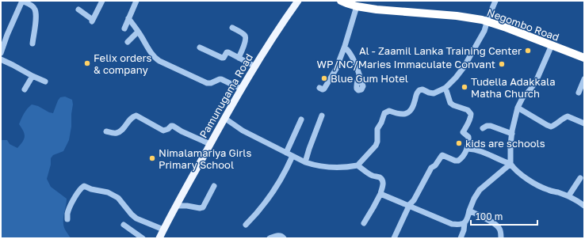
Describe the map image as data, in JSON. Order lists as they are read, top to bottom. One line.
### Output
{"streets":{"highway":["Negombo Road"],"main road":["Pamunugama Road"]},"places":["Al - Zaamil Lanka Training Center","Felix orders & company","WP/NC/Maries Immaculate Convant","Blue Gum Hotel","Tudella Adakkala Matha Church","kids are schools","Nimalamariya Girls Primary School"],"scale_bar":"100 m"}
